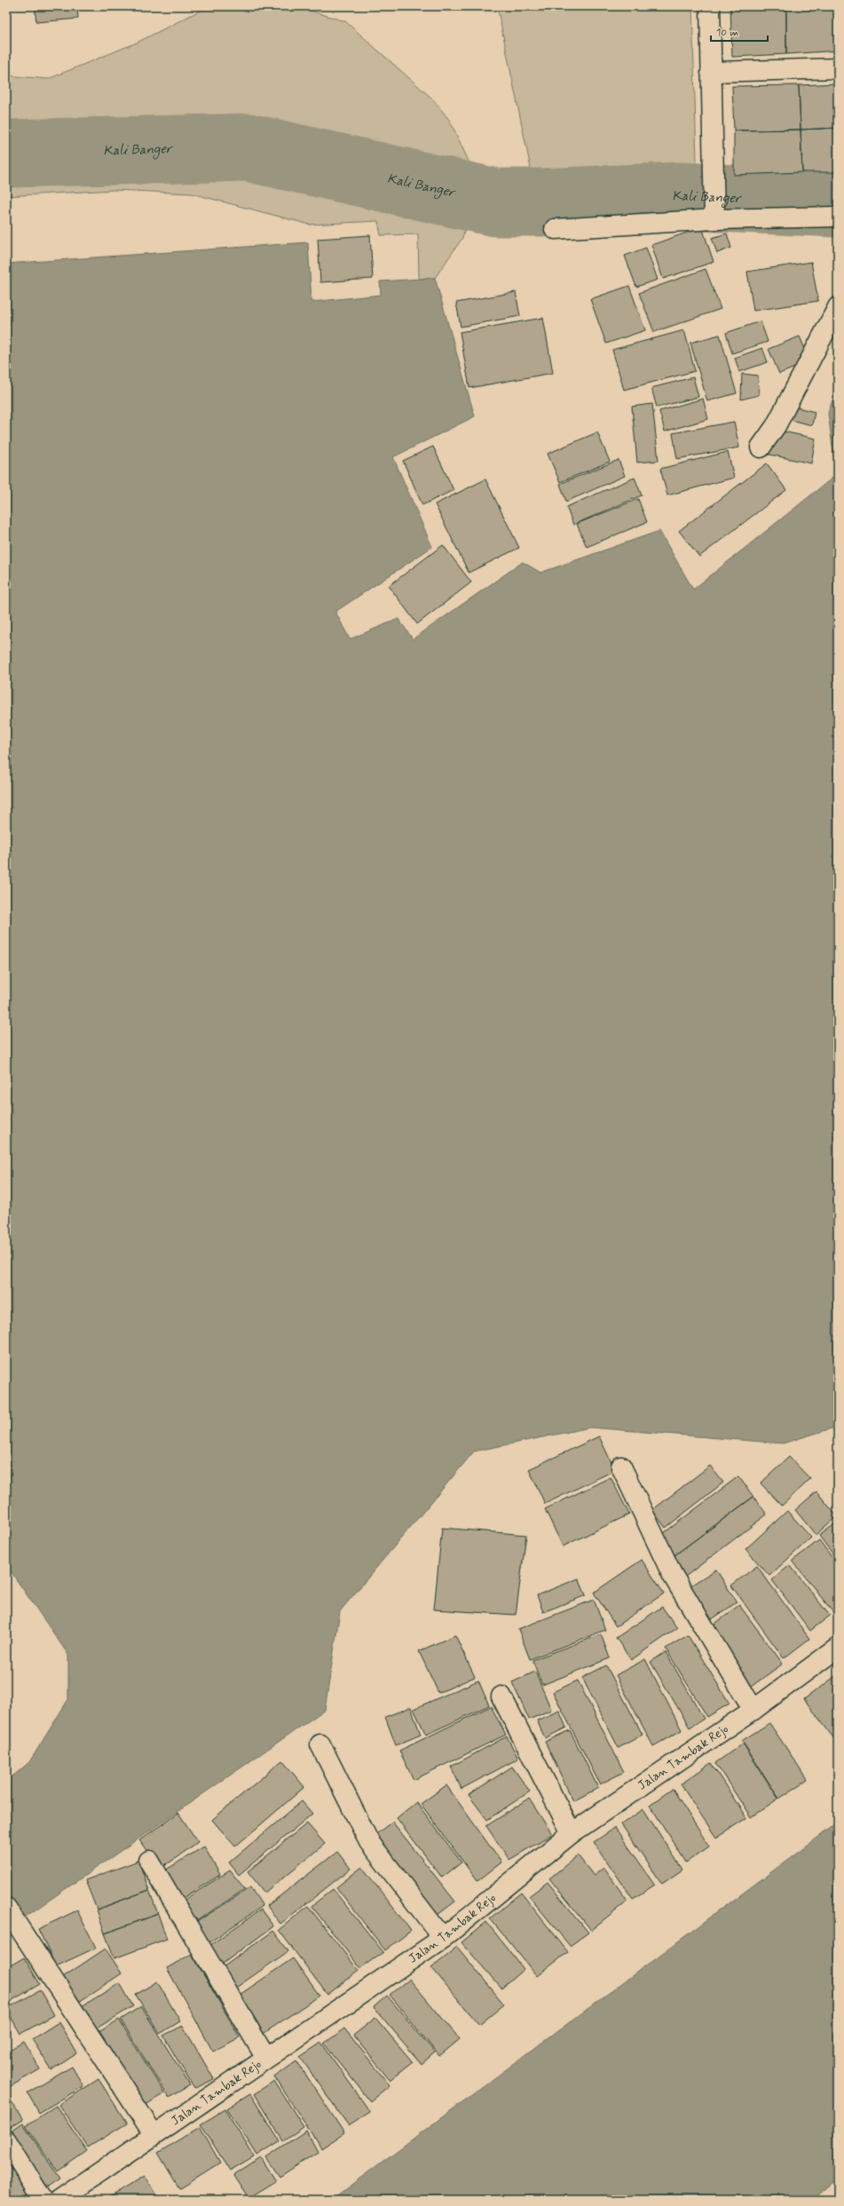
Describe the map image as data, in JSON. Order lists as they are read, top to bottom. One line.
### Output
{"streets":{"street":["Jalan Tambak Rejo"]},"water":["Kali Banger"],"scale_bar":"10 m"}
